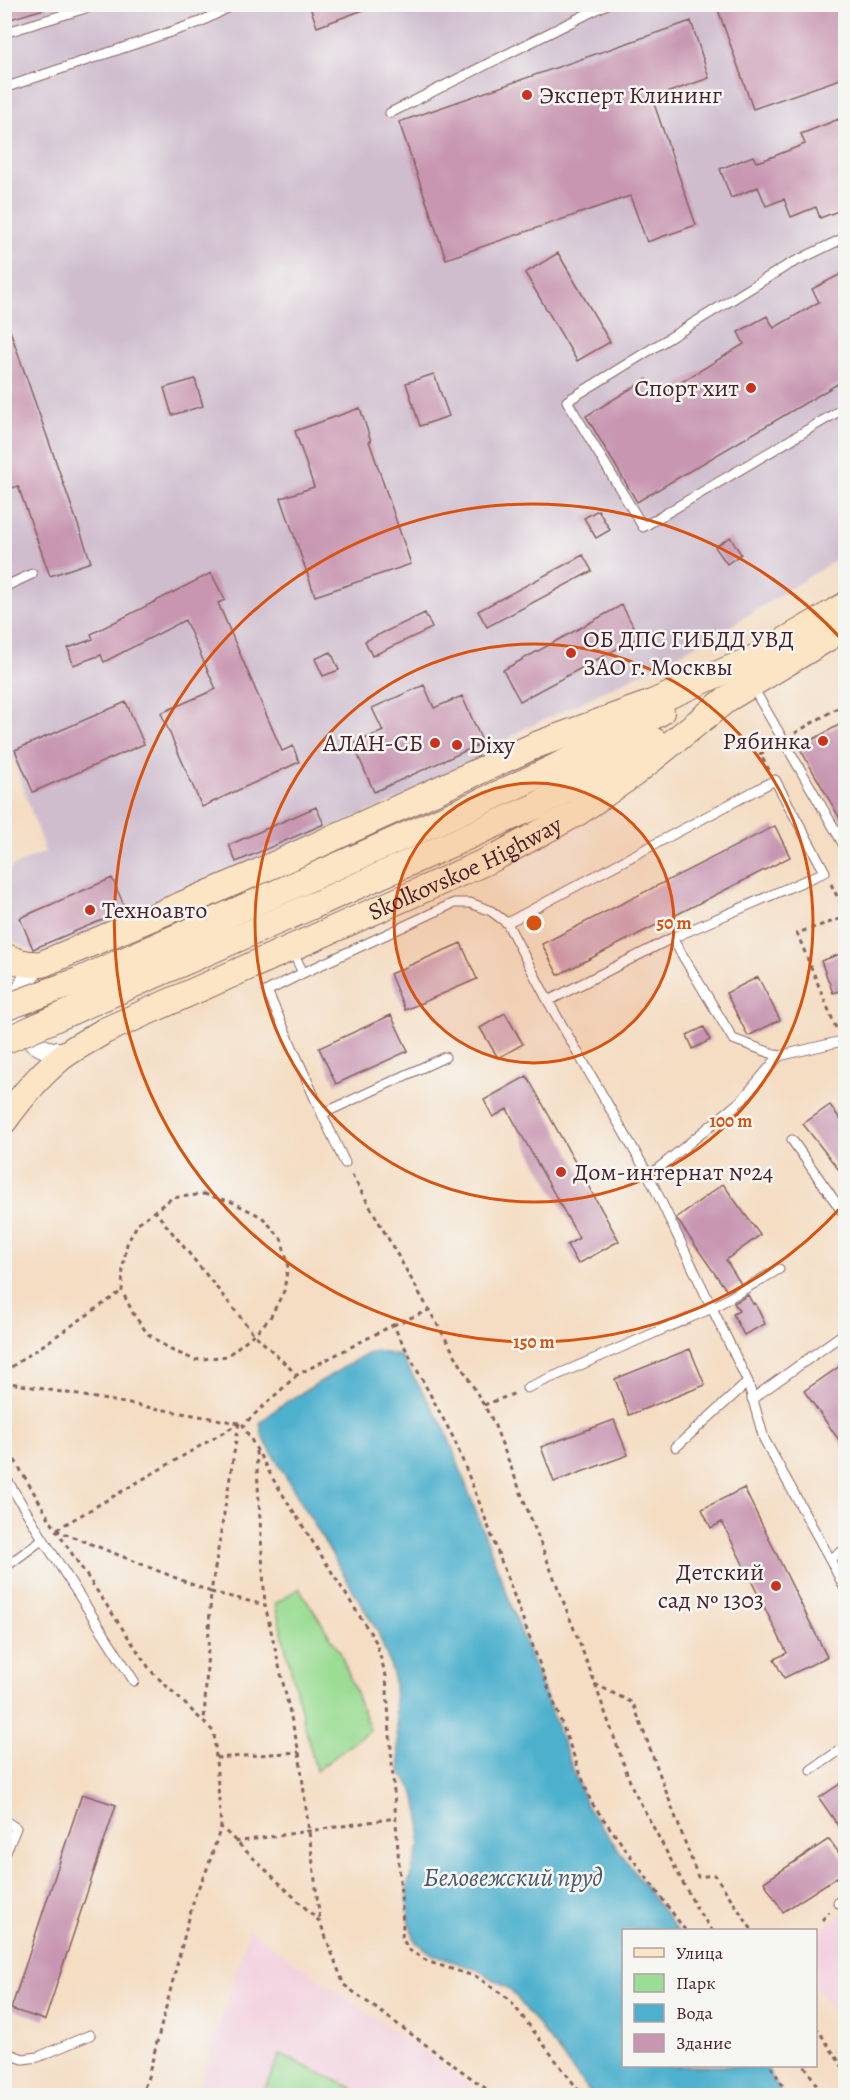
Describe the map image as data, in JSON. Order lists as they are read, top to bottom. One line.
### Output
{"streets":{"main road":["Skolkovskoe Highway"]},"water":["Беловежский пруд"],"places":["Эксперт Клининг","Спорт хит","ОБ ДПС ГИБДД УВД ЗАО г. Москвы","Рябинка","АЛАН-СБ","Dixy","Техноавто","Дом-интернат №24","Детский сад № 1303"],"legend":["Улица","Парк","Вода","Здание"],"rings":["50 m","100 m","150 m"]}
